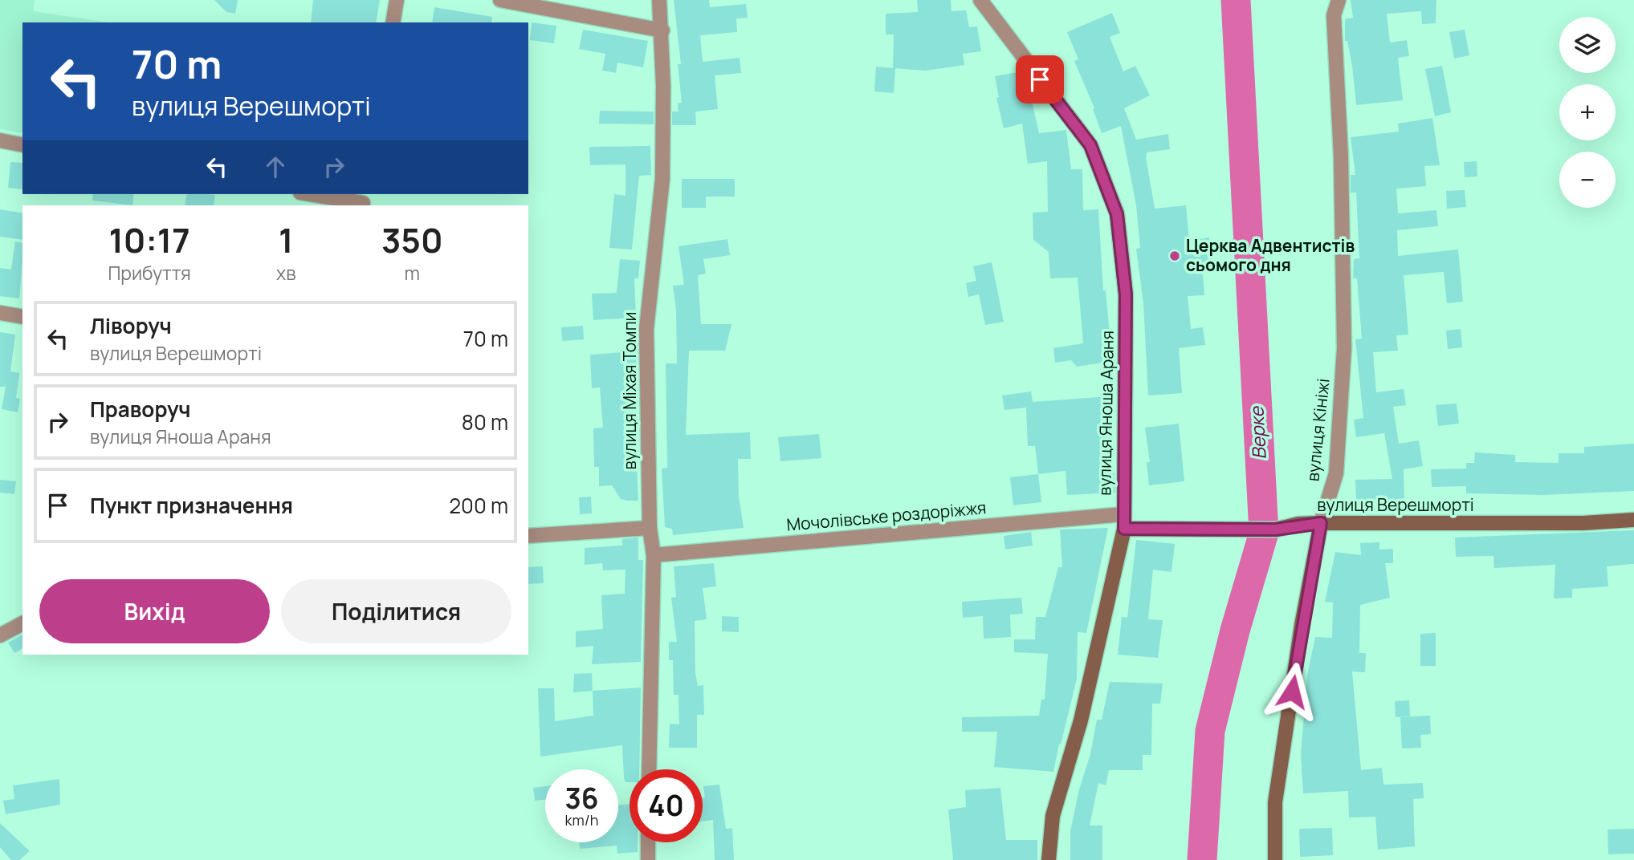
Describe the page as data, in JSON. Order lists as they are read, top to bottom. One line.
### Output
{"streets":{"street":["вулиця Міхая Томпи","вулиця Яноша Араня","вулиця Кініжі","вулиця Верешморті","Мочолівське роздоріжжя"]},"crossings":[["вулиця Міхая Томпи","Мочолівське роздоріжжя"],["вулиця Яноша Араня","вулиця Верешморті"],["вулиця Яноша Араня","Мочолівське роздоріжжя"],["вулиця Кініжі","вулиця Верешморті"]],"water":["Верке"],"places":["Церква Адвентистів сьомого дня"],"page":{"map_buttons":["+","−"],"turn":["70 m","вулиця Верешморті"],"eta":["10:17","Прибуття","1","хв","350","m"],"list":[{"name":"Ліворуч","note":"вулиця Верешморті","value":"70 m"},{"name":"Праворуч","note":"вулиця Яноша Араня","value":"80 m"},{"name":"Пункт призначення","value":"200 m"}],"buttons":["Вихід","Поділитися"],"speed":"36 km/h","limit":"40"}}
